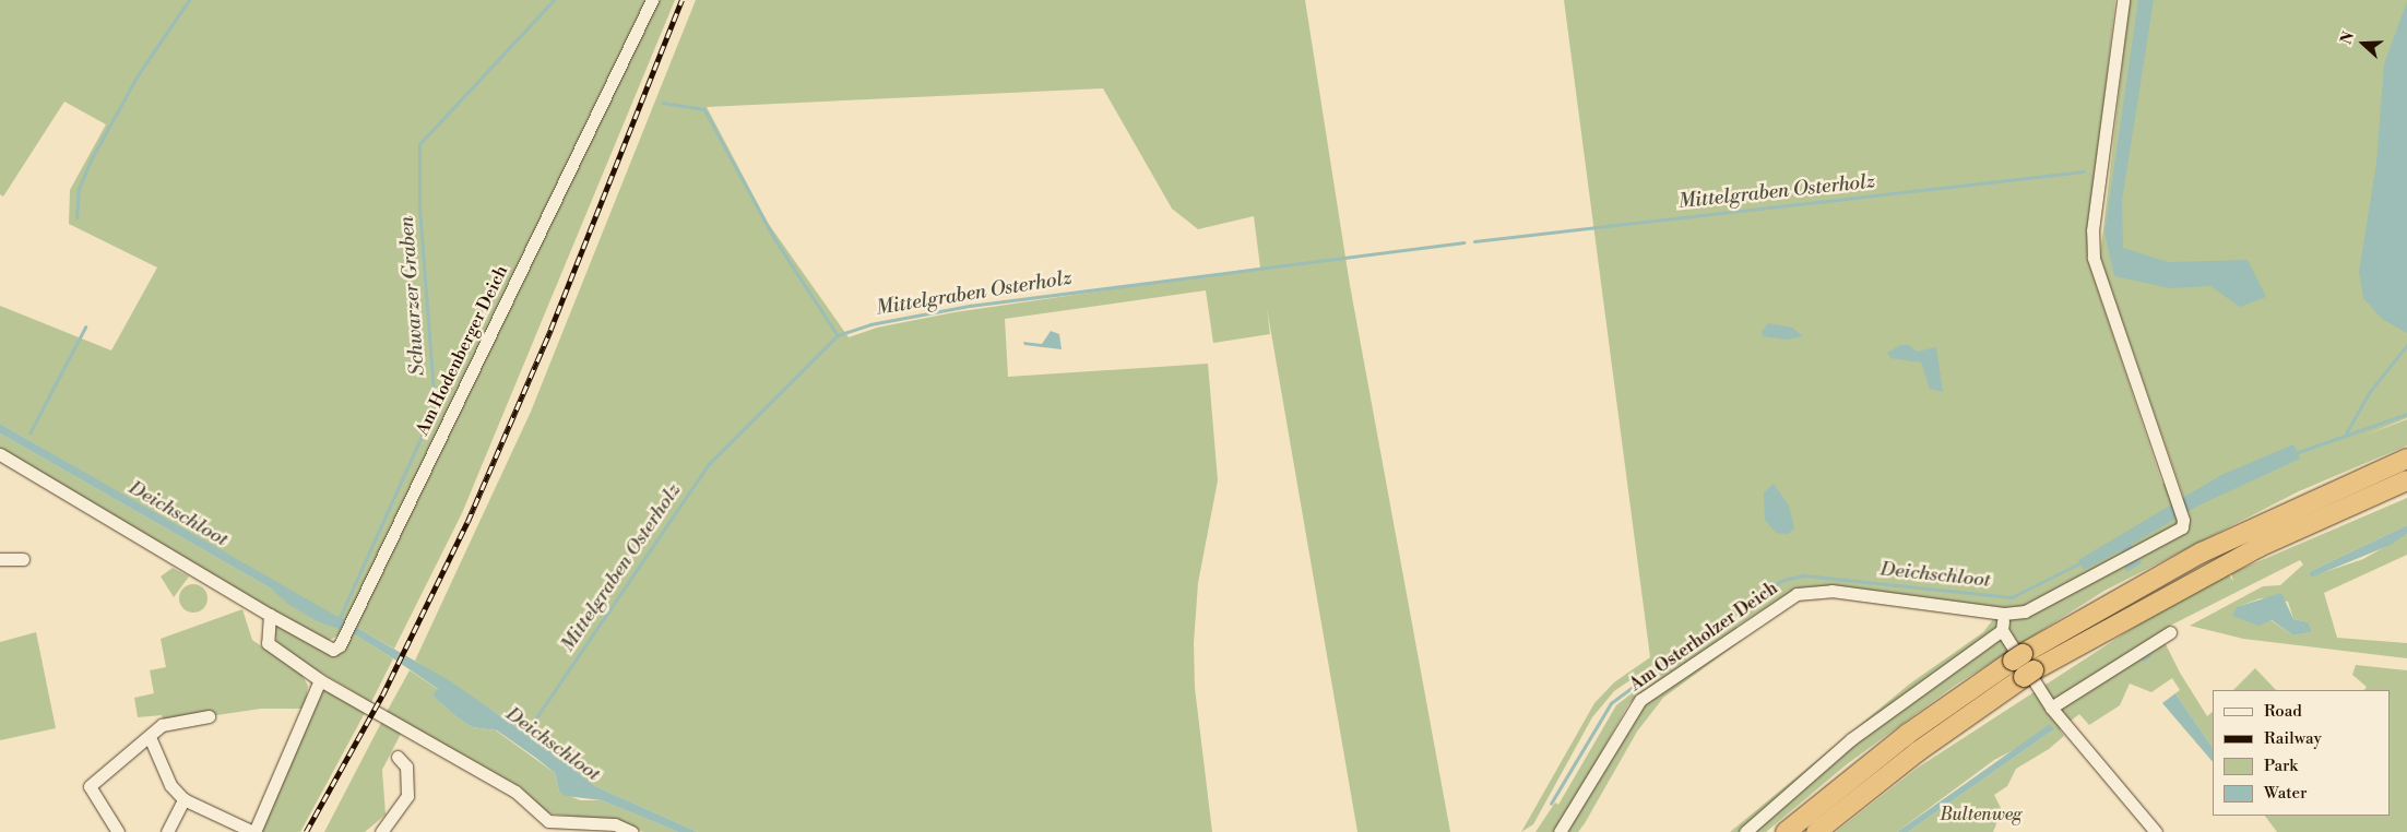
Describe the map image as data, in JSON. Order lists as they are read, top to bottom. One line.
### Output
{"streets":{"street":["Am Hodenberger Deich","Am Osterholzer Deich"]},"water":["Mittelgraben Osterholz","Schwarzer Graben","Deichschloot"],"parks":["Bultenweg"],"legend":["Road","Railway","Park","Water"],"north":"left"}
